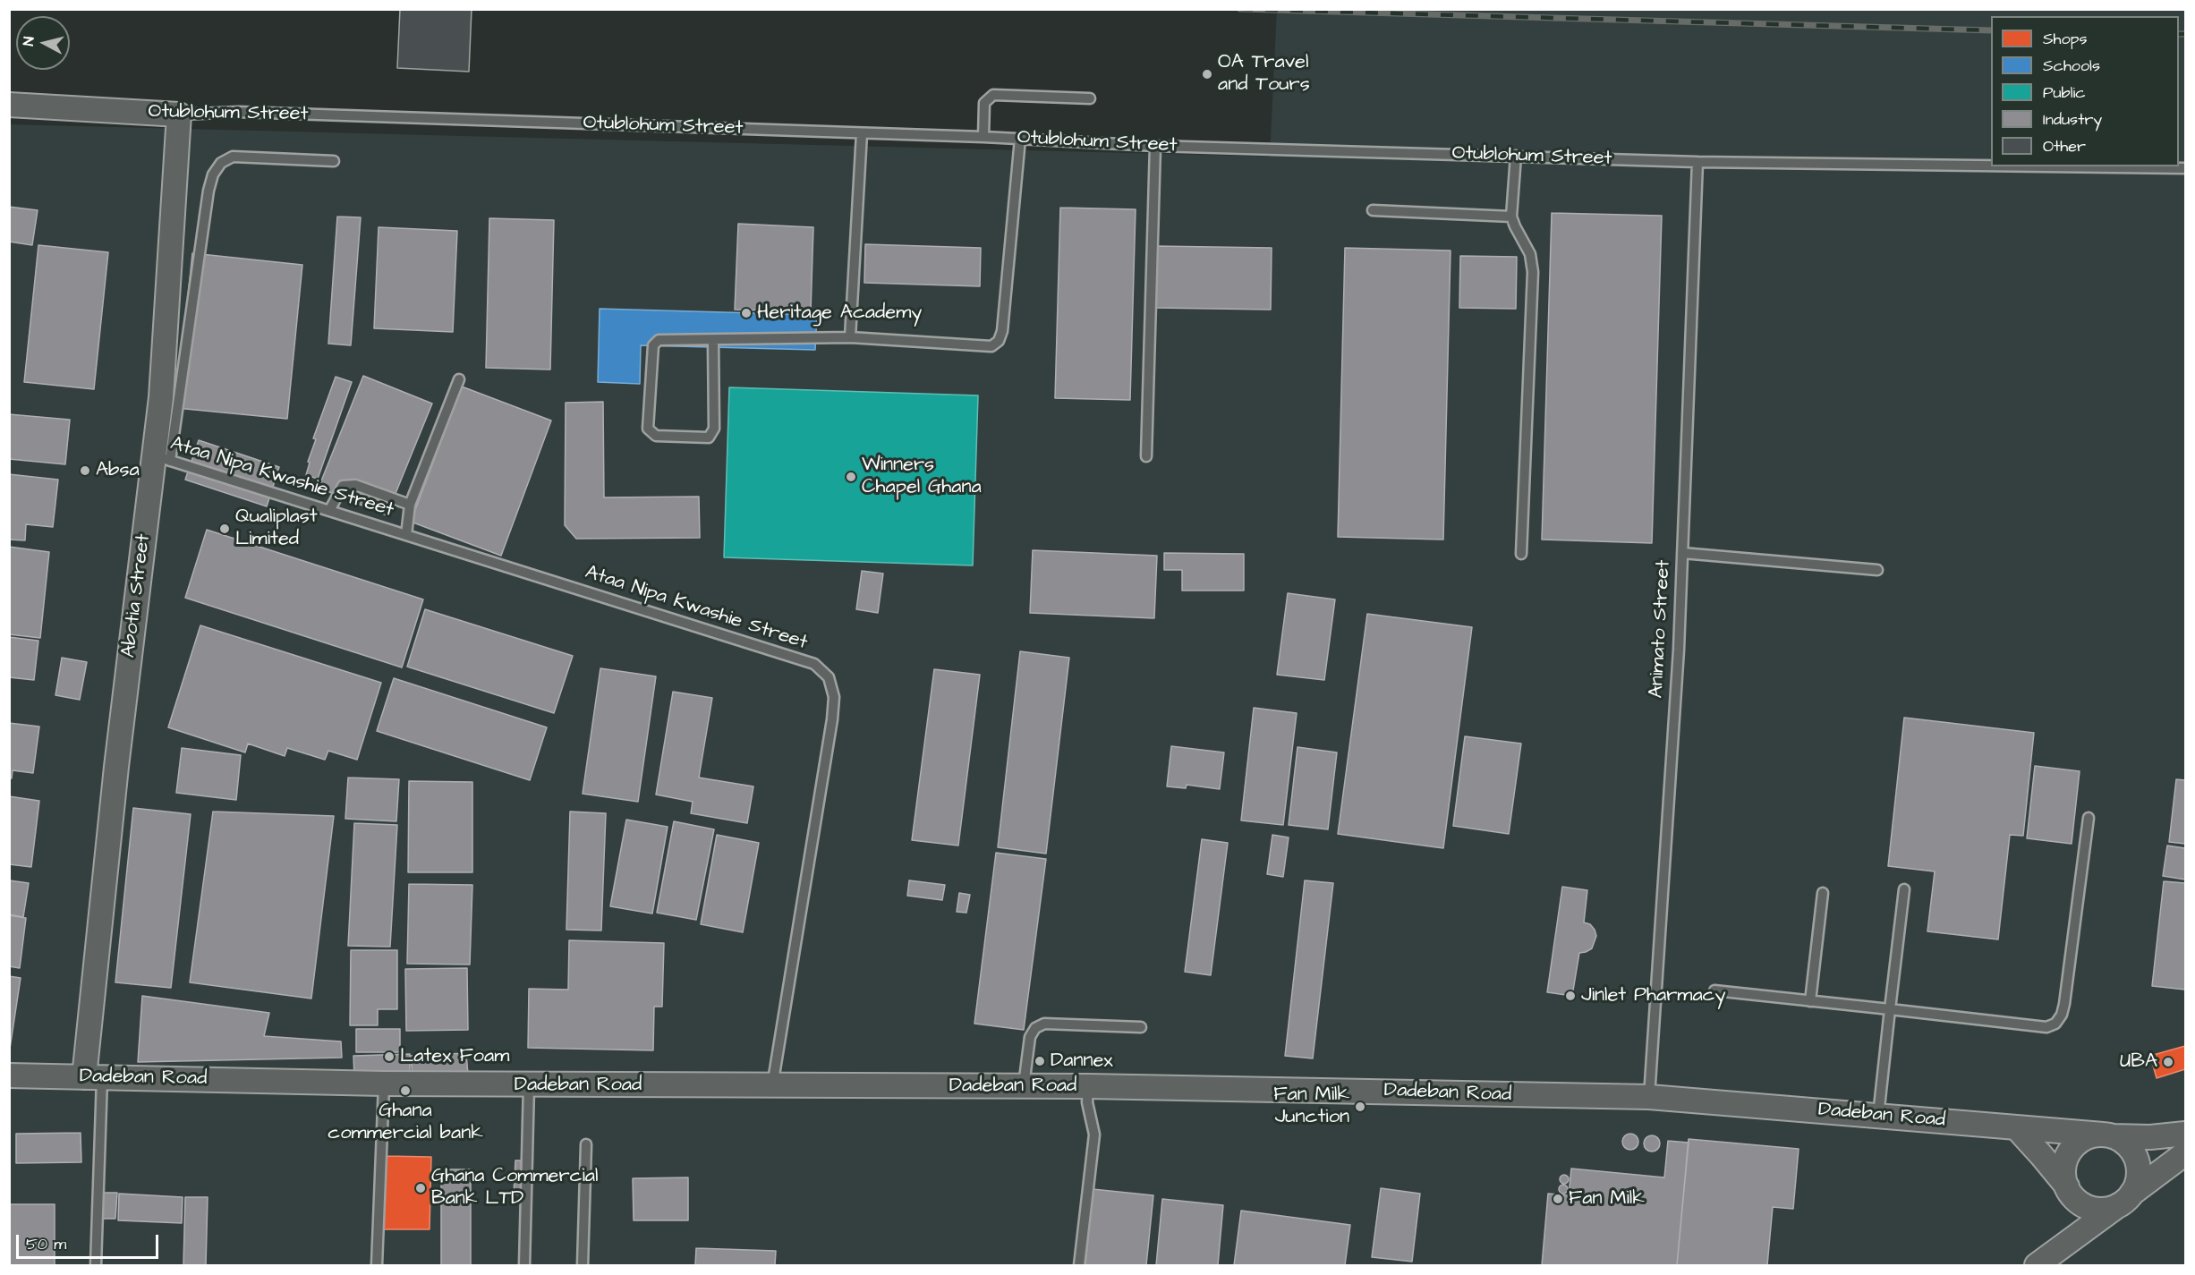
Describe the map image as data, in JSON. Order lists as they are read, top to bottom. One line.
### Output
{"streets":{"street":["Otublohum Street","Abotia Street","Dadeban Road"],"lane":["Ataa Nipa Kwashie Street","Animato Street"]},"crossings":[["Otublohum Street","Abotia Street"],["Otublohum Street","Animato Street"],["Ataa Nipa Kwashie Street","Abotia Street"],["Ataa Nipa Kwashie Street","Dadeban Road"],["Abotia Street","Dadeban Road"],["Animato Street","Dadeban Road"]],"places":["OA Travel and Tours","Heritage Academy","Absa","Winners Chapel Ghana","Qualiplast Limited","Jinlet Pharmacy","Latex Foam","Dannex","UBA","Ghana commercial bank","Fan Milk Junction","Ghana Commercial Bank LTD","Fan Milk"],"legend":["Shops","Schools","Public","Industry","Other"],"scale_bar":"50 m","north":"left"}
